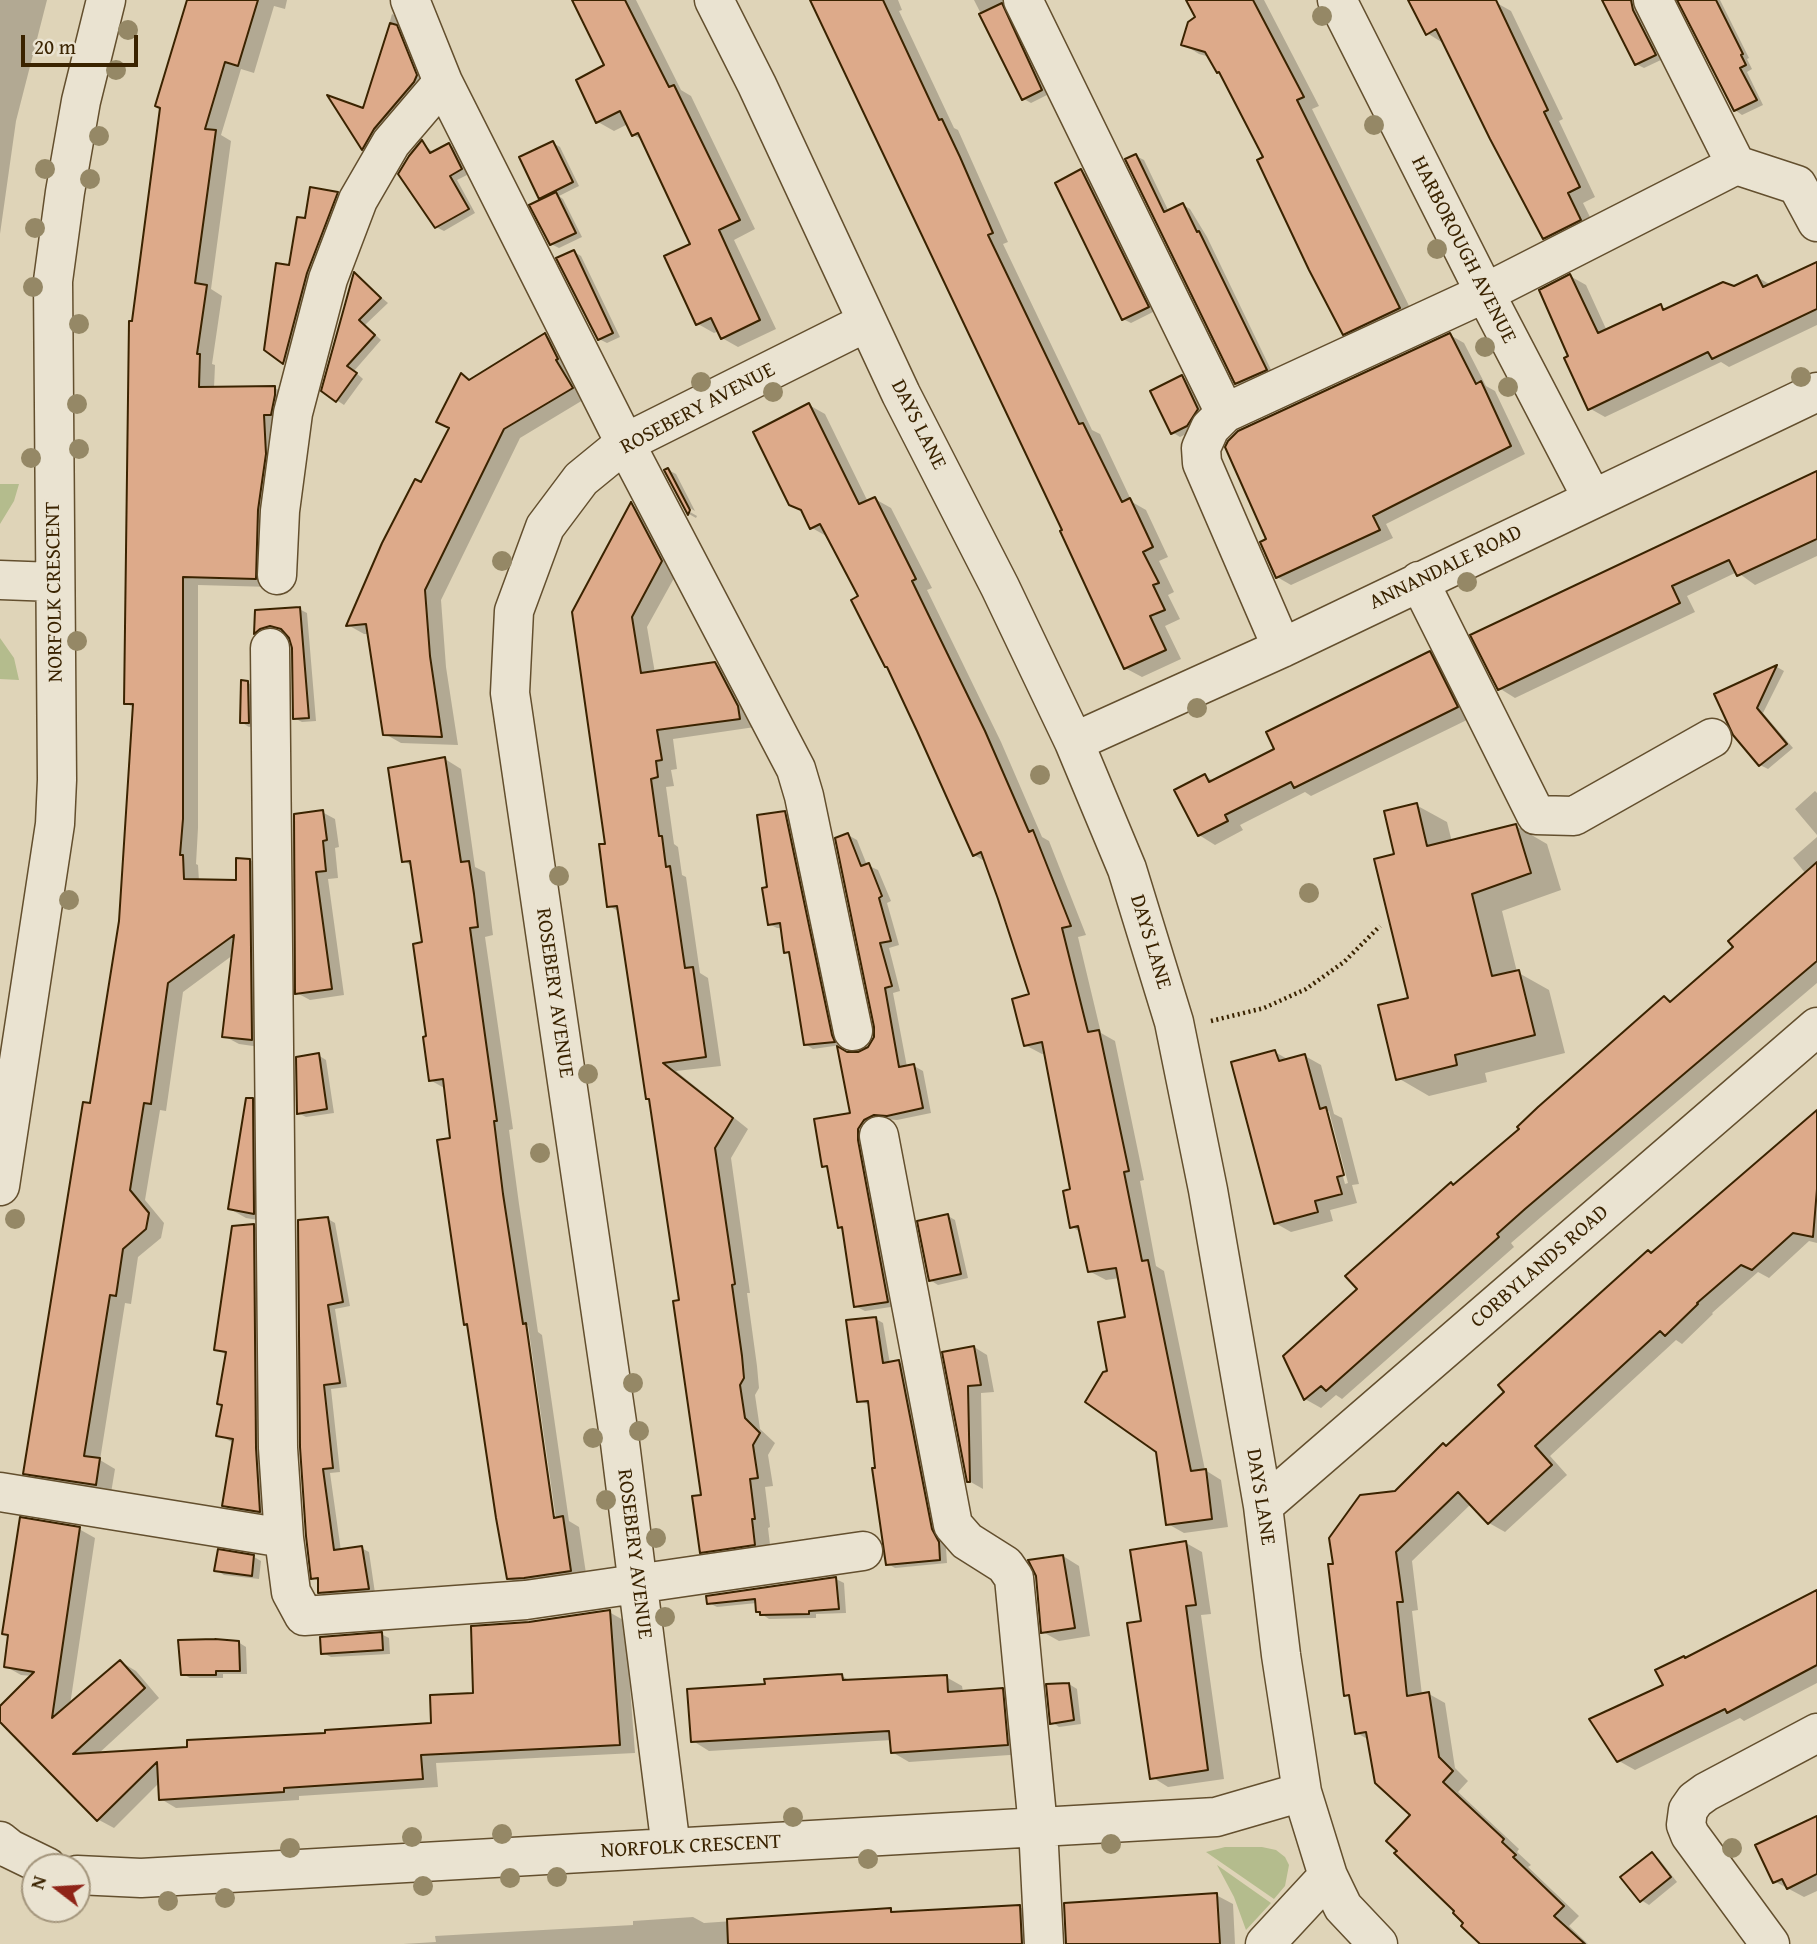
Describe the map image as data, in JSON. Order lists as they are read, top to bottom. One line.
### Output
{"streets":{"street":["HARBOROUGH AVENUE","ROSEBERY AVENUE","DAYS LANE","ANNANDALE ROAD","NORFOLK CRESCENT","CORBYLANDS ROAD"]},"crossings":[["HARBOROUGH AVENUE","ANNANDALE ROAD"],["ROSEBERY AVENUE","DAYS LANE"],["ROSEBERY AVENUE","NORFOLK CRESCENT"],["DAYS LANE","ANNANDALE ROAD"],["DAYS LANE","NORFOLK CRESCENT"],["DAYS LANE","CORBYLANDS ROAD"]],"scale_bar":"20 m","north":"left"}
